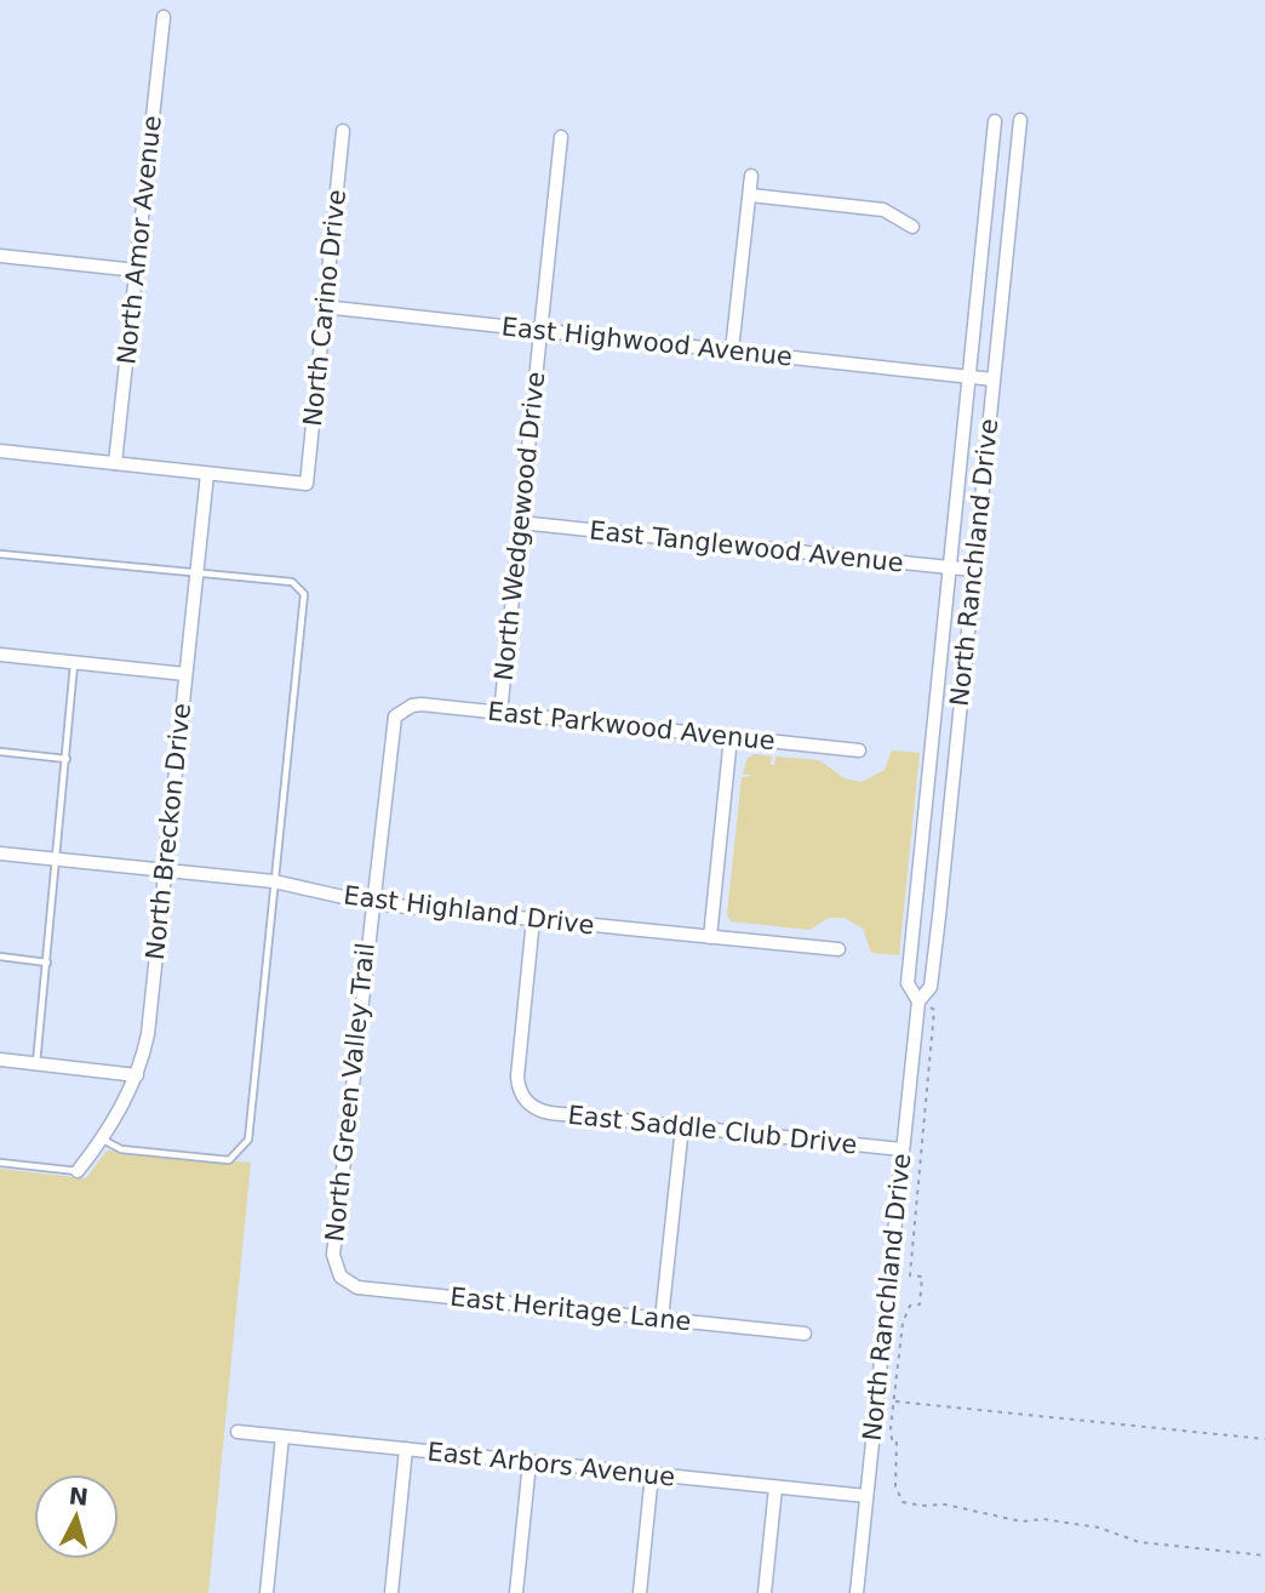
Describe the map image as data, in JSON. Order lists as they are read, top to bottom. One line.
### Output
{"streets":{"street":["North Amor Avenue","North Carino Drive","East Highwood Avenue","North Wedgewood Drive","East Tanglewood Avenue","North Ranchland Drive","East Parkwood Avenue","North Breckon Drive","East Highland Drive","North Green Valley Trail","East Saddle Club Drive","East Heritage Lane","East Arbors Avenue"]},"crossings":[["North Carino Drive","East Highwood Avenue"],["North Carino Drive","North Breckon Drive"],["East Highwood Avenue","North Wedgewood Drive"],["East Highwood Avenue","North Ranchland Drive"],["North Wedgewood Drive","East Tanglewood Avenue"],["North Wedgewood Drive","East Parkwood Avenue"],["East Tanglewood Avenue","North Ranchland Drive"],["North Ranchland Drive","East Saddle Club Drive"],["North Ranchland Drive","East Arbors Avenue"],["East Parkwood Avenue","North Green Valley Trail"],["North Breckon Drive","East Highland Drive"],["East Highland Drive","North Green Valley Trail"],["East Highland Drive","East Saddle Club Drive"],["North Green Valley Trail","East Heritage Lane"]],"north":"top"}
